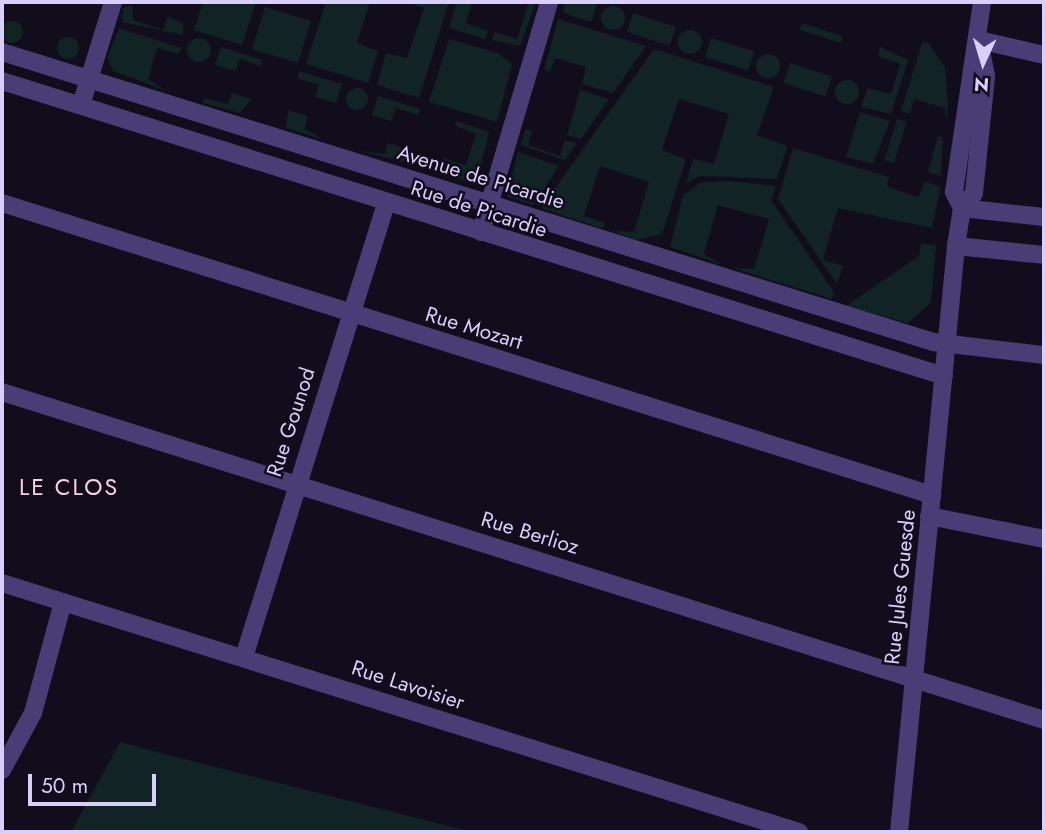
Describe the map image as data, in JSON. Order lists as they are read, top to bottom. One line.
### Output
{"streets":{"street":["Avenue de Picardie","Rue de Picardie","Rue Mozart","Rue Gounod","Rue Berlioz","Rue Jules Guesde","Rue Lavoisier"]},"crossings":[["Avenue de Picardie","Rue Jules Guesde"],["Rue de Picardie","Rue Gounod"],["Rue de Picardie","Rue Jules Guesde"],["Rue Mozart","Rue Gounod"],["Rue Mozart","Rue Jules Guesde"],["Rue Gounod","Rue Berlioz"],["Rue Gounod","Rue Lavoisier"],["Rue Berlioz","Rue Jules Guesde"]],"districts":["LE CLOS"],"scale_bar":"50 m","north":"bottom"}
